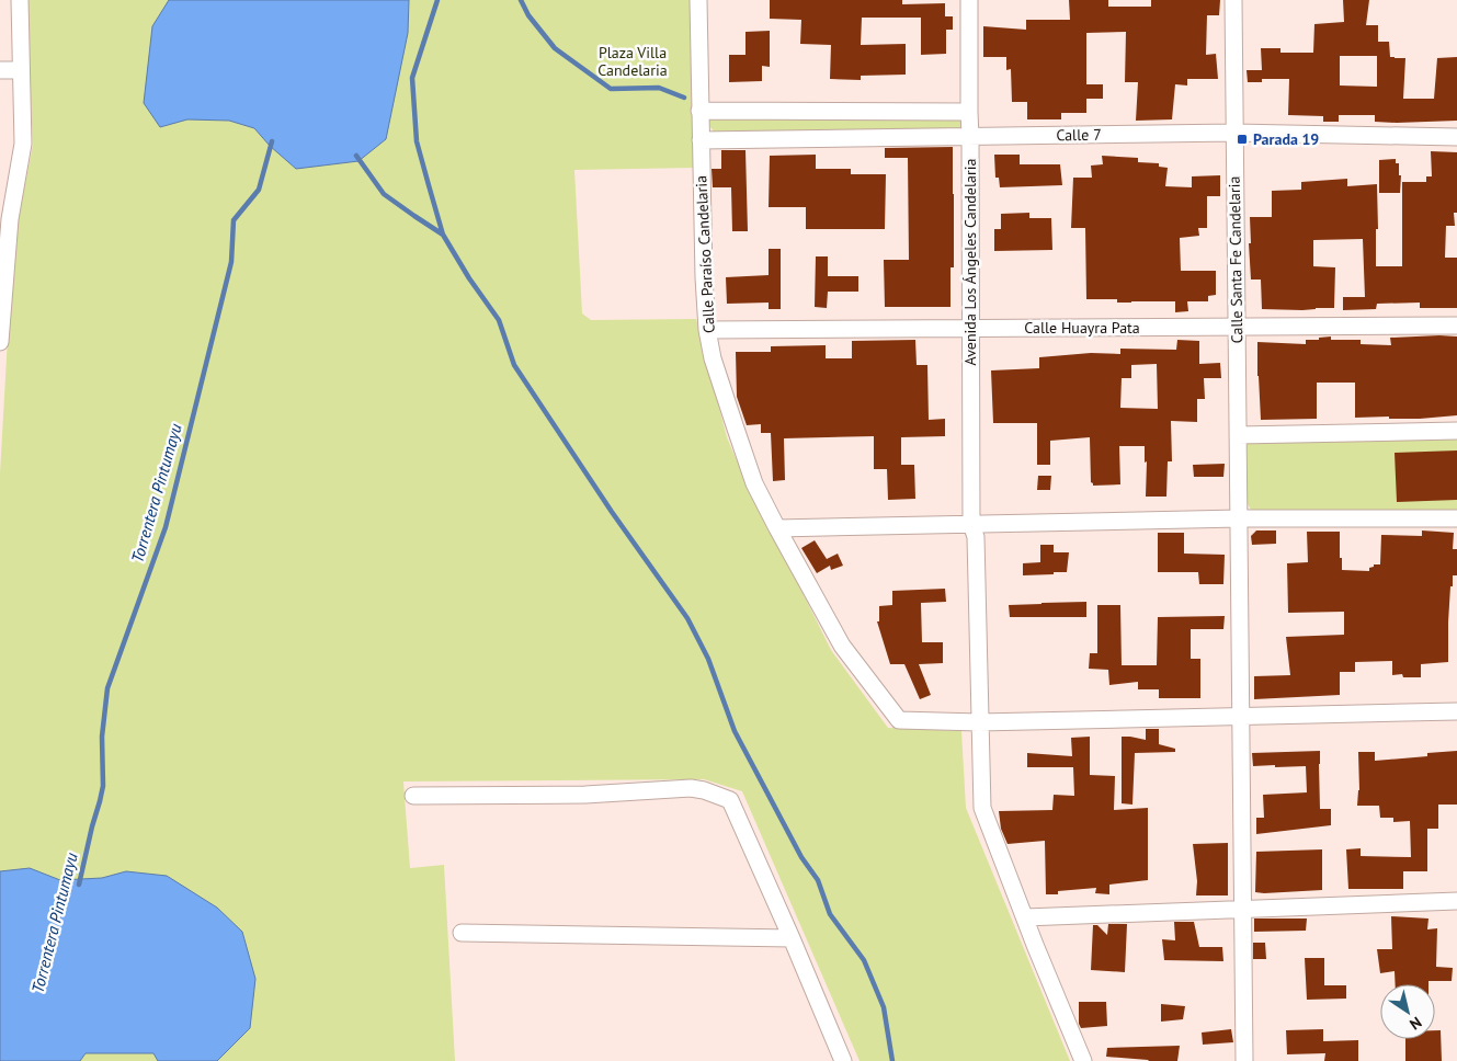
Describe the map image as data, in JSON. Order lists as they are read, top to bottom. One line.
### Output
{"streets":{"street":["Calle 7","Calle Paraíso Candelaria","Calle Santa Fe Candelaria","Avenida Los Ángeles Candelaria","Calle Huayra Pata"]},"crossings":[["Calle 7","Calle Paraíso Candelaria"],["Calle 7","Calle Santa Fe Candelaria"],["Calle 7","Avenida Los Ángeles Candelaria"],["Calle Paraíso Candelaria","Avenida Los Ángeles Candelaria"],["Calle Paraíso Candelaria","Calle Huayra Pata"],["Calle Santa Fe Candelaria","Calle Huayra Pata"],["Avenida Los Ángeles Candelaria","Calle Huayra Pata"]],"water":["Torrentera Pintumayu"],"parks":["Plaza Villa Candelaria"],"places":{"transit":["Parada 19"]},"north":"bottom right"}
